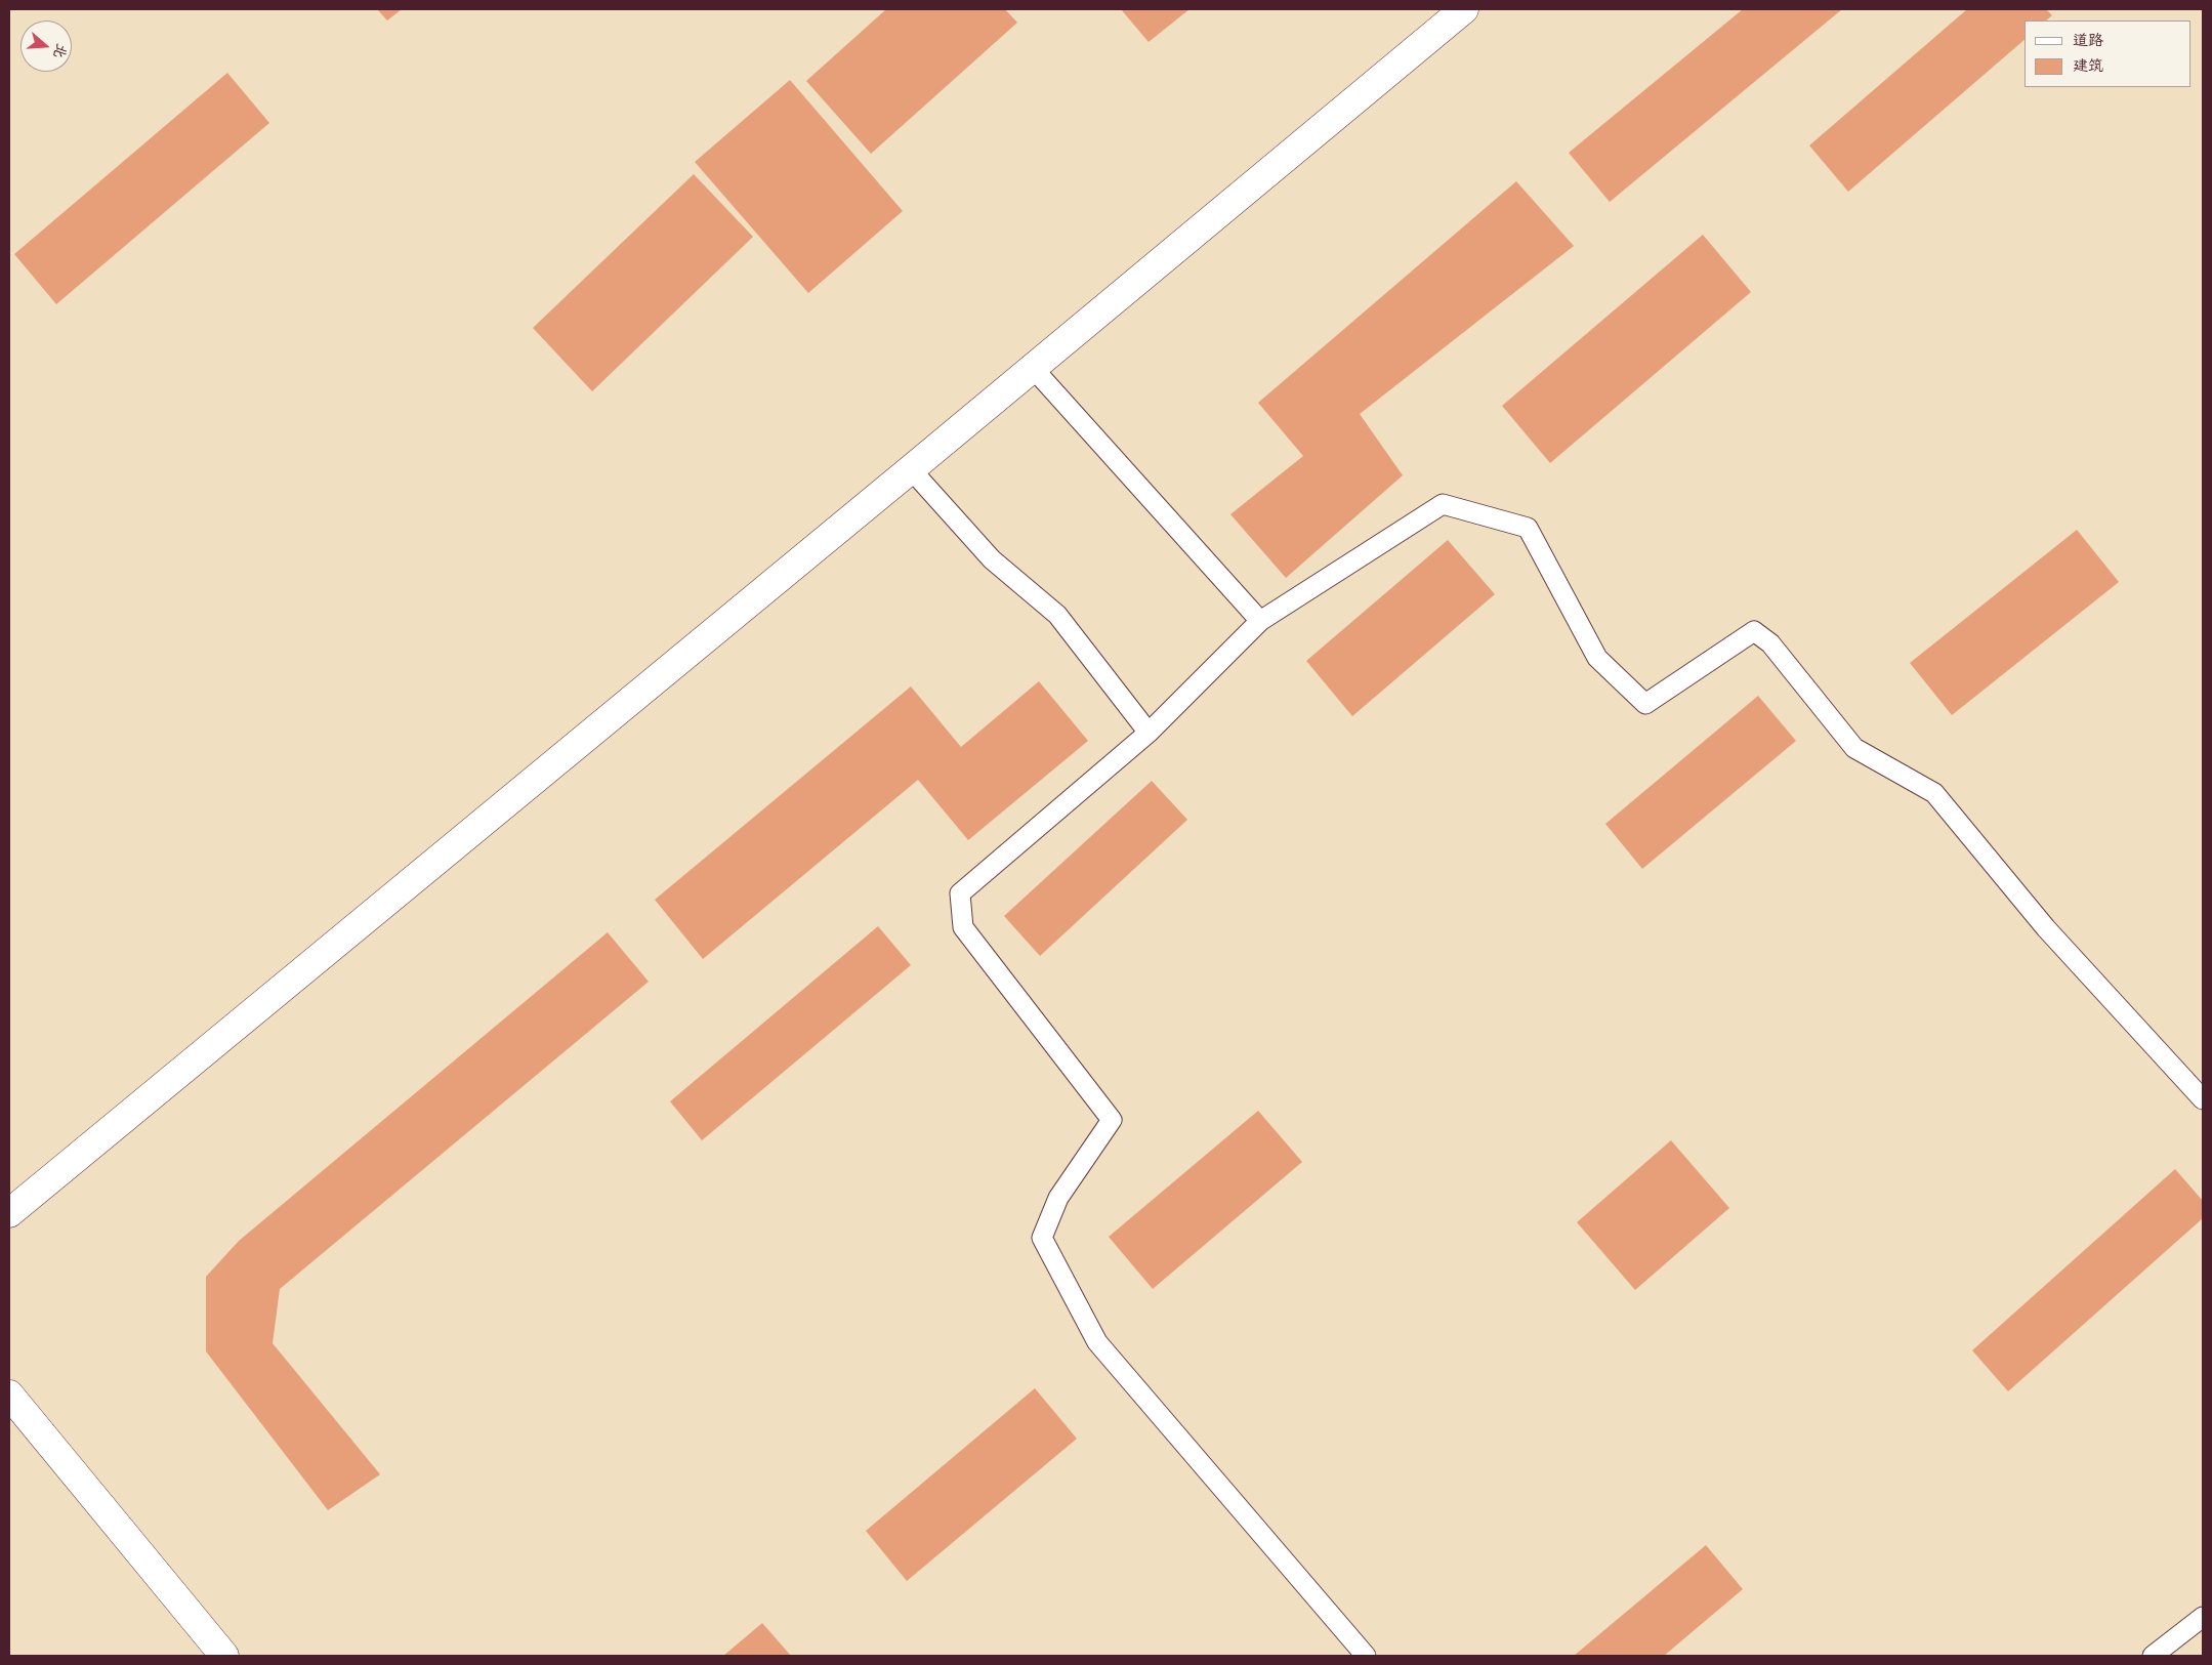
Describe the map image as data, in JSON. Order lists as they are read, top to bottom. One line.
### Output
{"legend":["道路","建筑"],"north":"right"}
